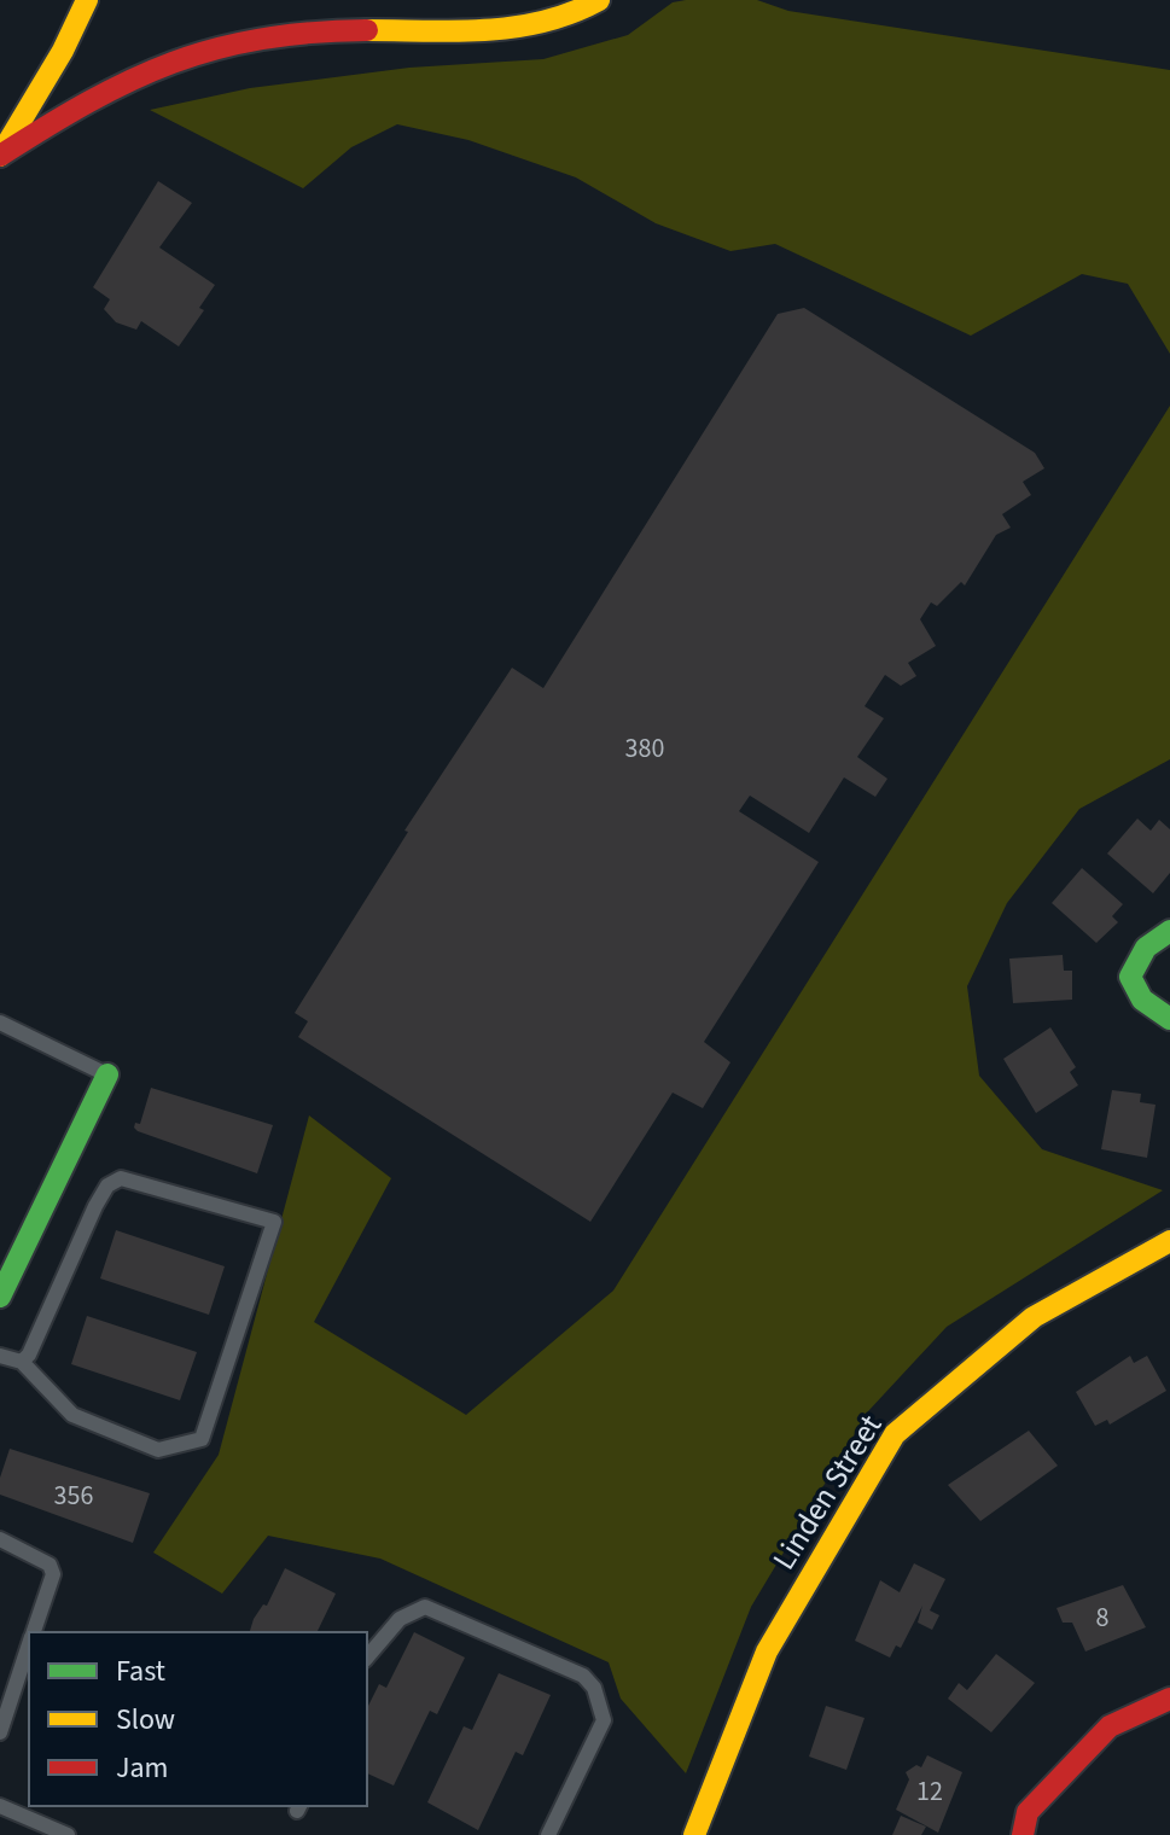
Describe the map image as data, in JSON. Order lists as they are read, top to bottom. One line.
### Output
{"streets":{"main road":["Linden Street"]},"house_numbers":["380","356","8","12"],"legend":["Fast","Slow","Jam"]}
